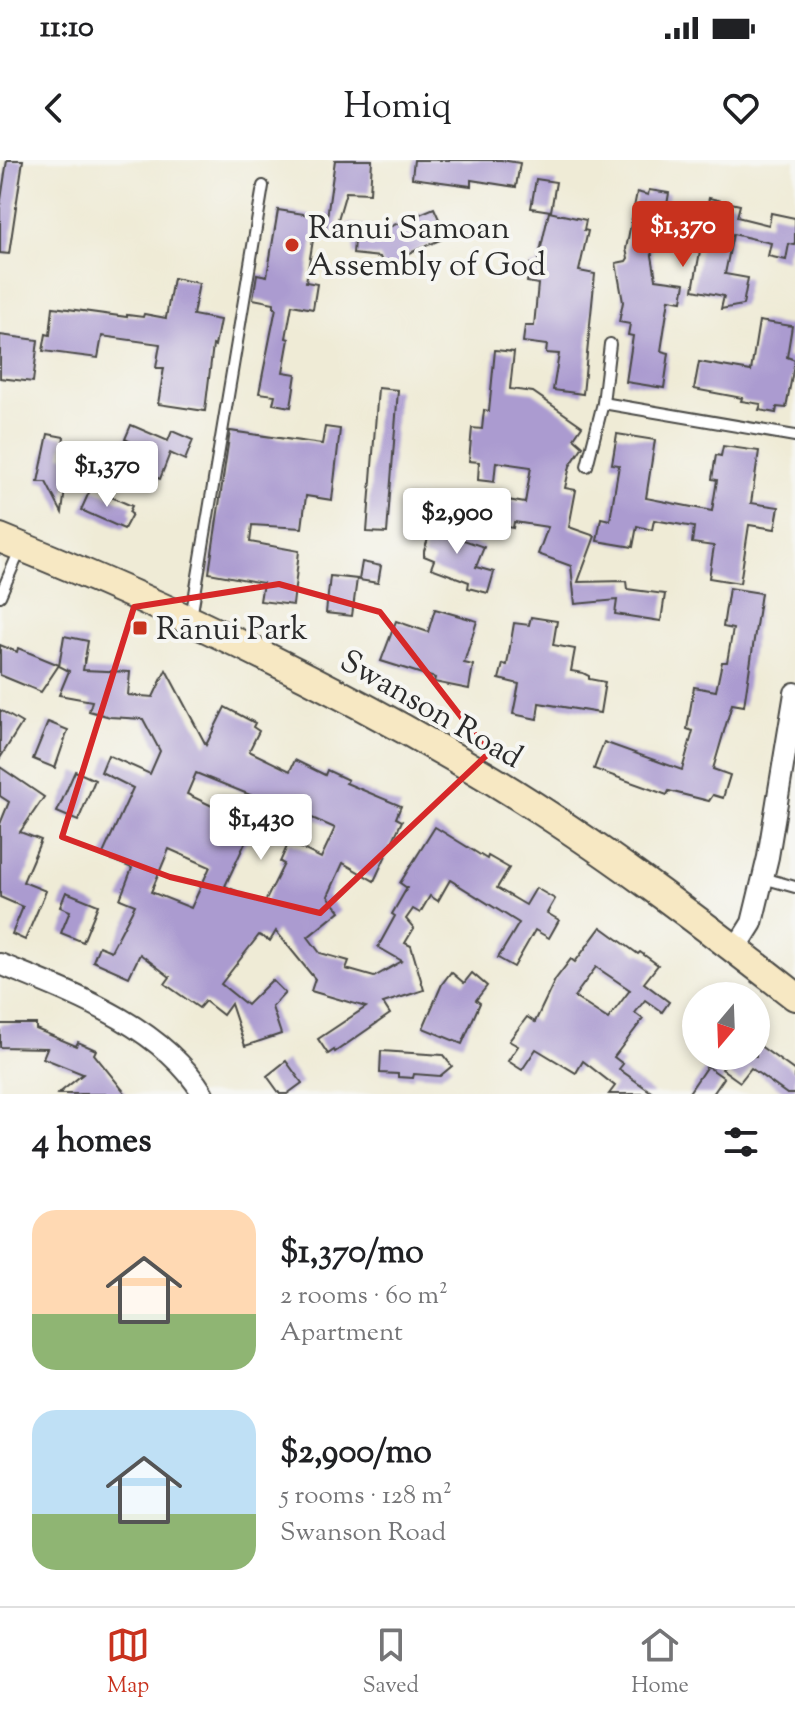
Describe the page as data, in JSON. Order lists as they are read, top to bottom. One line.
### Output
{"streets":{"main road":["Swanson Road"]},"places":{"other":["Ranui Samoan Assembly of God"],"transit":["Rānui Park"]},"north":"bottom","page":{"status":"11:10","header":"Homiq","price":["$1,370","$1,370","$2,900","$1,430"],"heading":"4 homes","list":[{"name":"$1,370/mo","note":"2 rooms · 60 m² · Apartment"},{"name":"$2,900/mo","note":"5 rooms · 128 m² · Swanson Road"}],"tabs":["Map","Saved","Home"]}}
